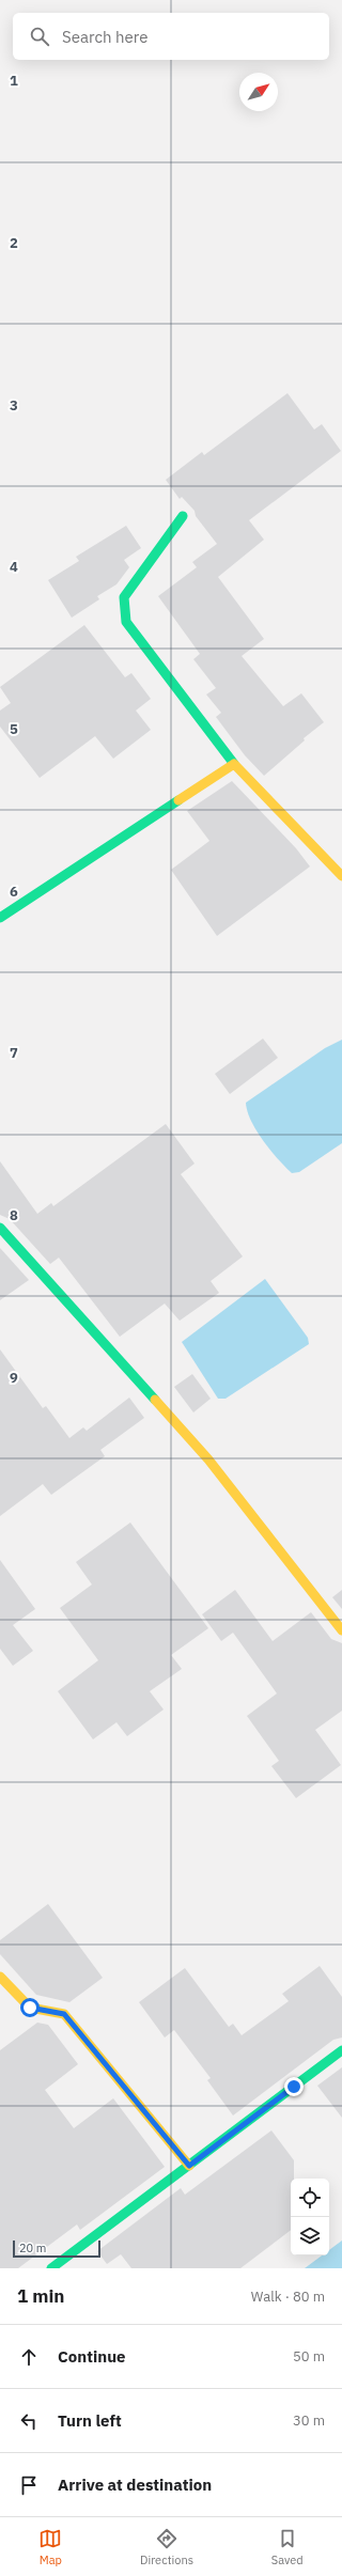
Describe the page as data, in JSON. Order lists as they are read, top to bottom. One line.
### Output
{"scale_bar":"20 m","north":"top right","page":{"search":"Search here","scale":"20 m","heading":["1 min","Walk · 80 m"],"list":[["Continue","50 m"],["Turn left","30 m"],"Arrive at destination"],"nav":["Map","Directions","Saved"]},"grid":{"rows":["1","2","3","4","5","6","7","8","9"]}}
